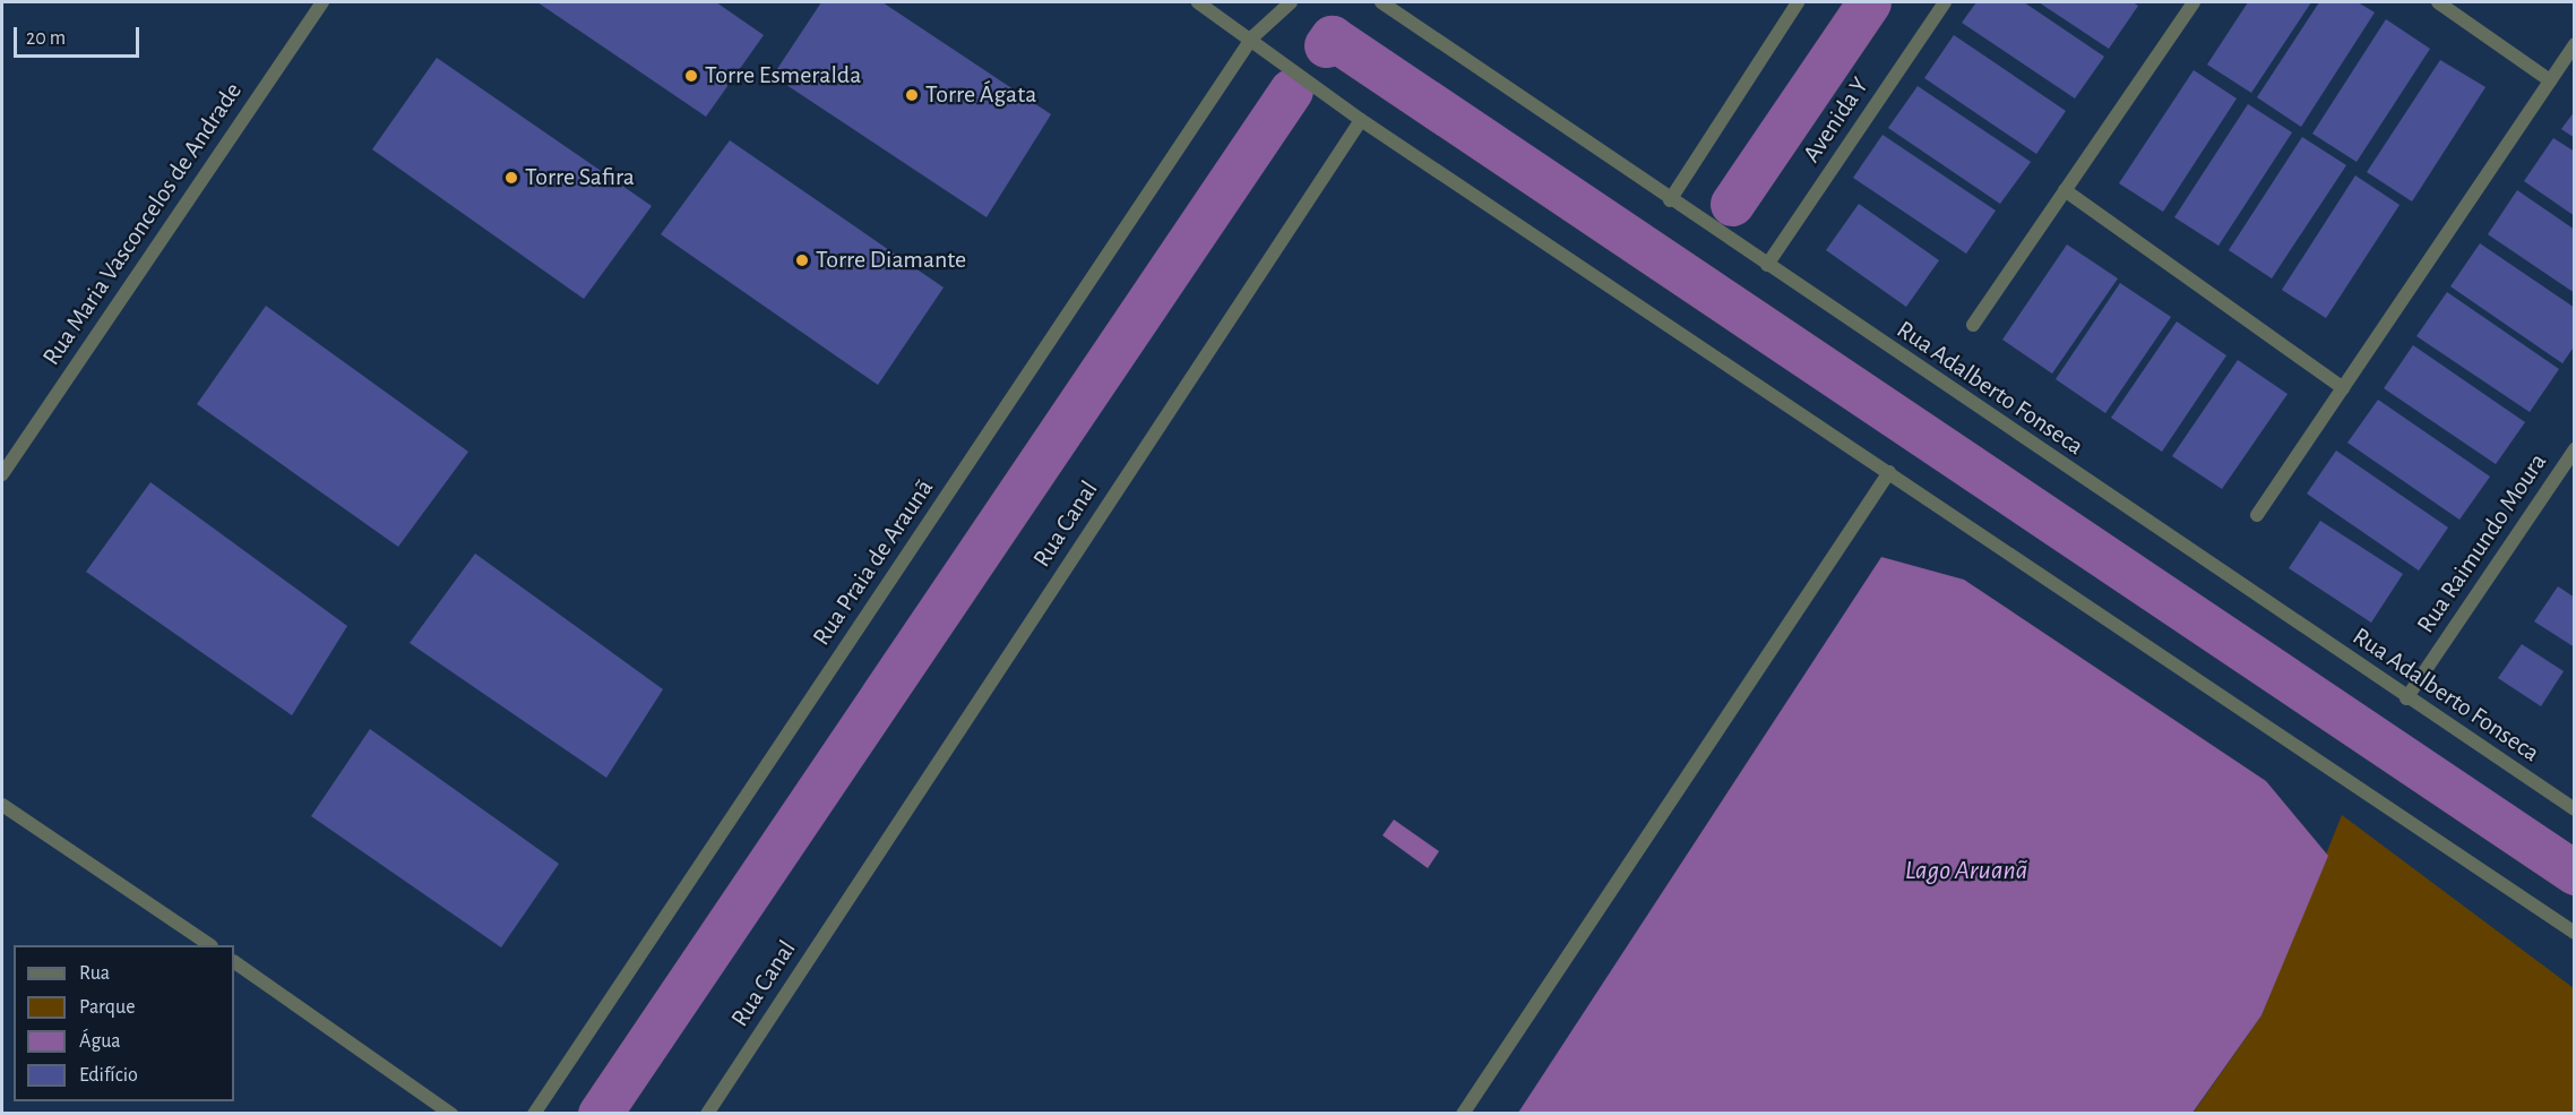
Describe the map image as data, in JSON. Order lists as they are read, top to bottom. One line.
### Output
{"streets":{"street":["Avenida Y","Rua Maria Vasconcelos de Andrade","Rua Adalberto Fonseca","Rua Canal","Rua Raimundo Moura","Rua Praia de Araunã"]},"crossings":[["Avenida Y","Rua Adalberto Fonseca"],["Rua Adalberto Fonseca","Rua Raimundo Moura"]],"water":["Lago Aruanã"],"places":["Torre Esmeralda","Torre Ágata","Torre Safira","Torre Diamante"],"legend":["Rua","Parque","Água","Edifício"],"scale_bar":"20 m"}
